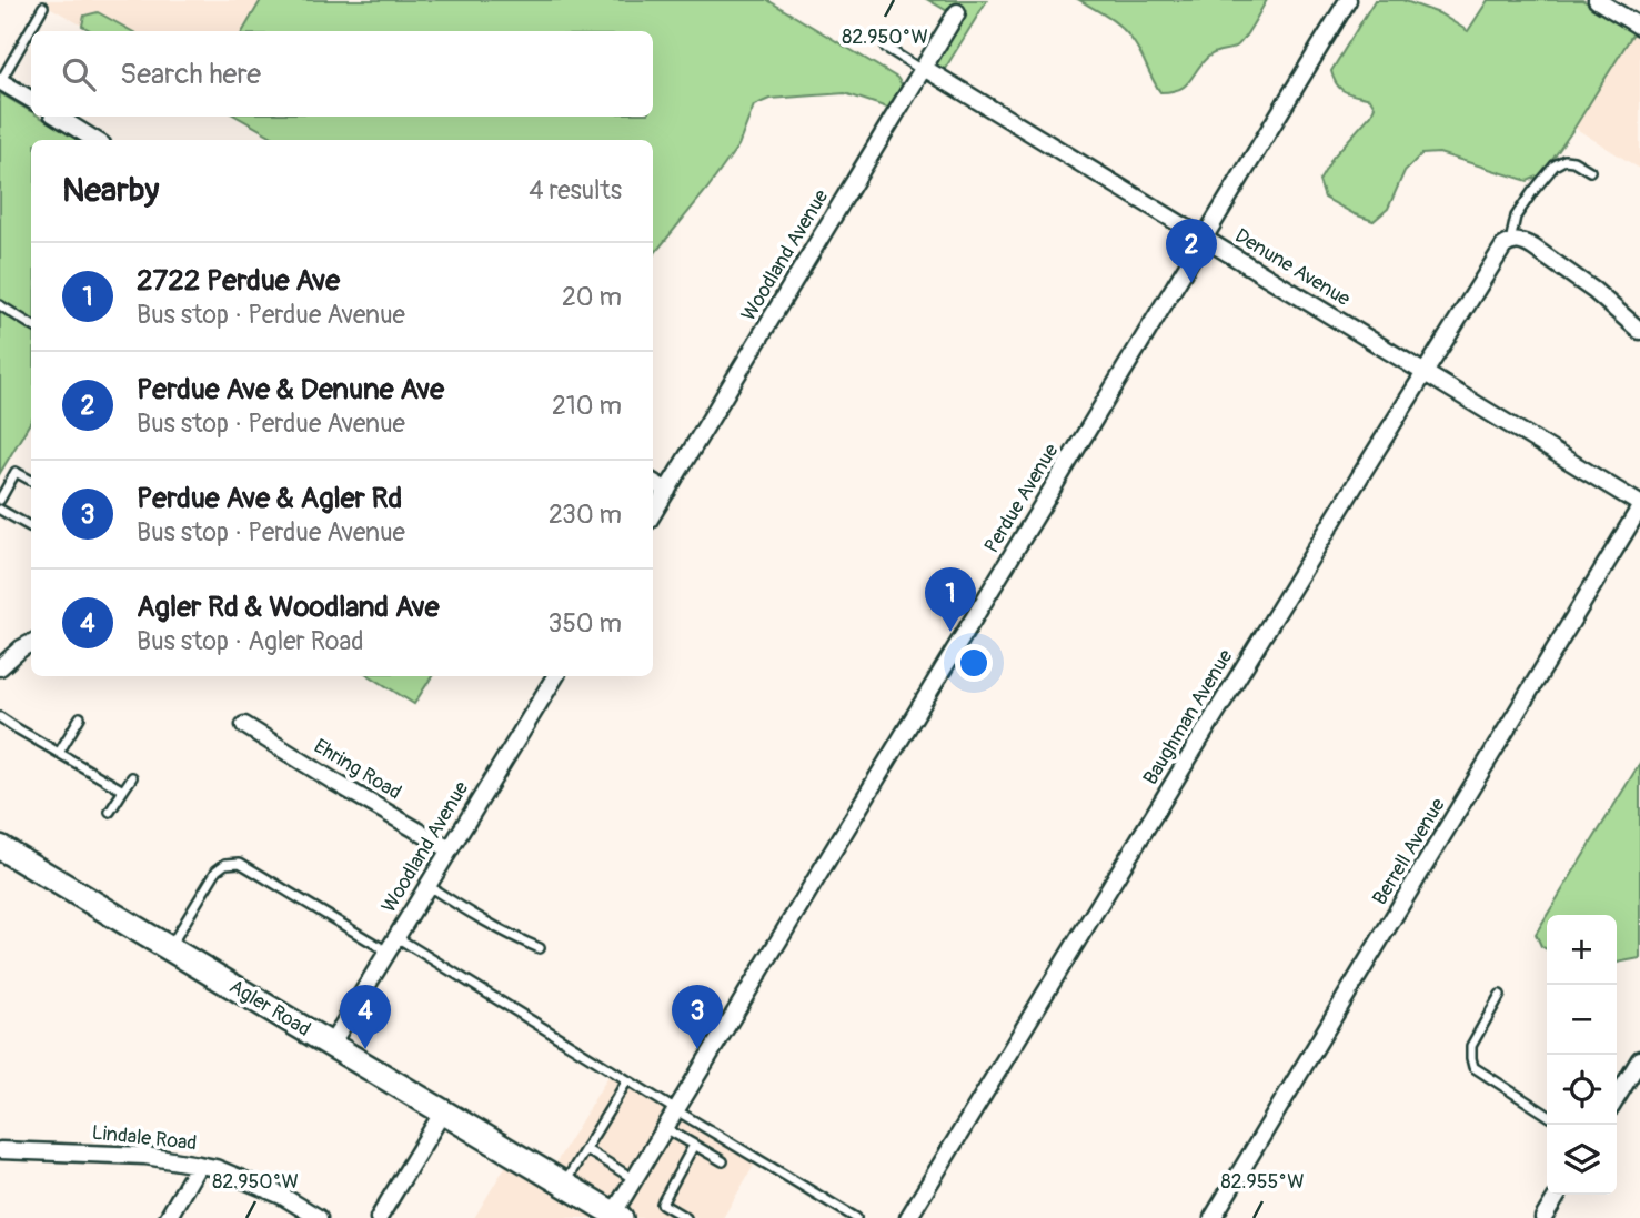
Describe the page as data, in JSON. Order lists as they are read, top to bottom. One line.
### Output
{"streets":{"main road":["Agler Road"],"street":["Woodland Avenue","Denune Avenue","Perdue Avenue","Baughman Avenue","Ehring Road","Berrell Avenue","Lindale Road"]},"crossings":[["Woodland Avenue","Denune Avenue"],["Woodland Avenue","Ehring Road"],["Woodland Avenue","Agler Road"],["Denune Avenue","Perdue Avenue"],["Denune Avenue","Baughman Avenue"],["Denune Avenue","Berrell Avenue"],["Perdue Avenue","Agler Road"]],"page":{"search":"Search here","heading":["Nearby","4 results"],"pins":["2","1","3","4"],"list":[{"mark":"1","name":"2722 Perdue Ave","note":"Bus stop · Perdue Avenue","value":"20 m"},{"mark":"2","name":"Perdue Ave & Denune Ave","note":"Bus stop · Perdue Avenue","value":"210 m"},{"mark":"3","name":"Perdue Ave & Agler Rd","note":"Bus stop · Perdue Avenue","value":"230 m"},{"mark":"4","name":"Agler Rd & Woodland Ave","note":"Bus stop · Agler Road","value":"350 m"}],"map_buttons":["+","−"]},"coordinates":["82.950°W","82.955°W"]}
